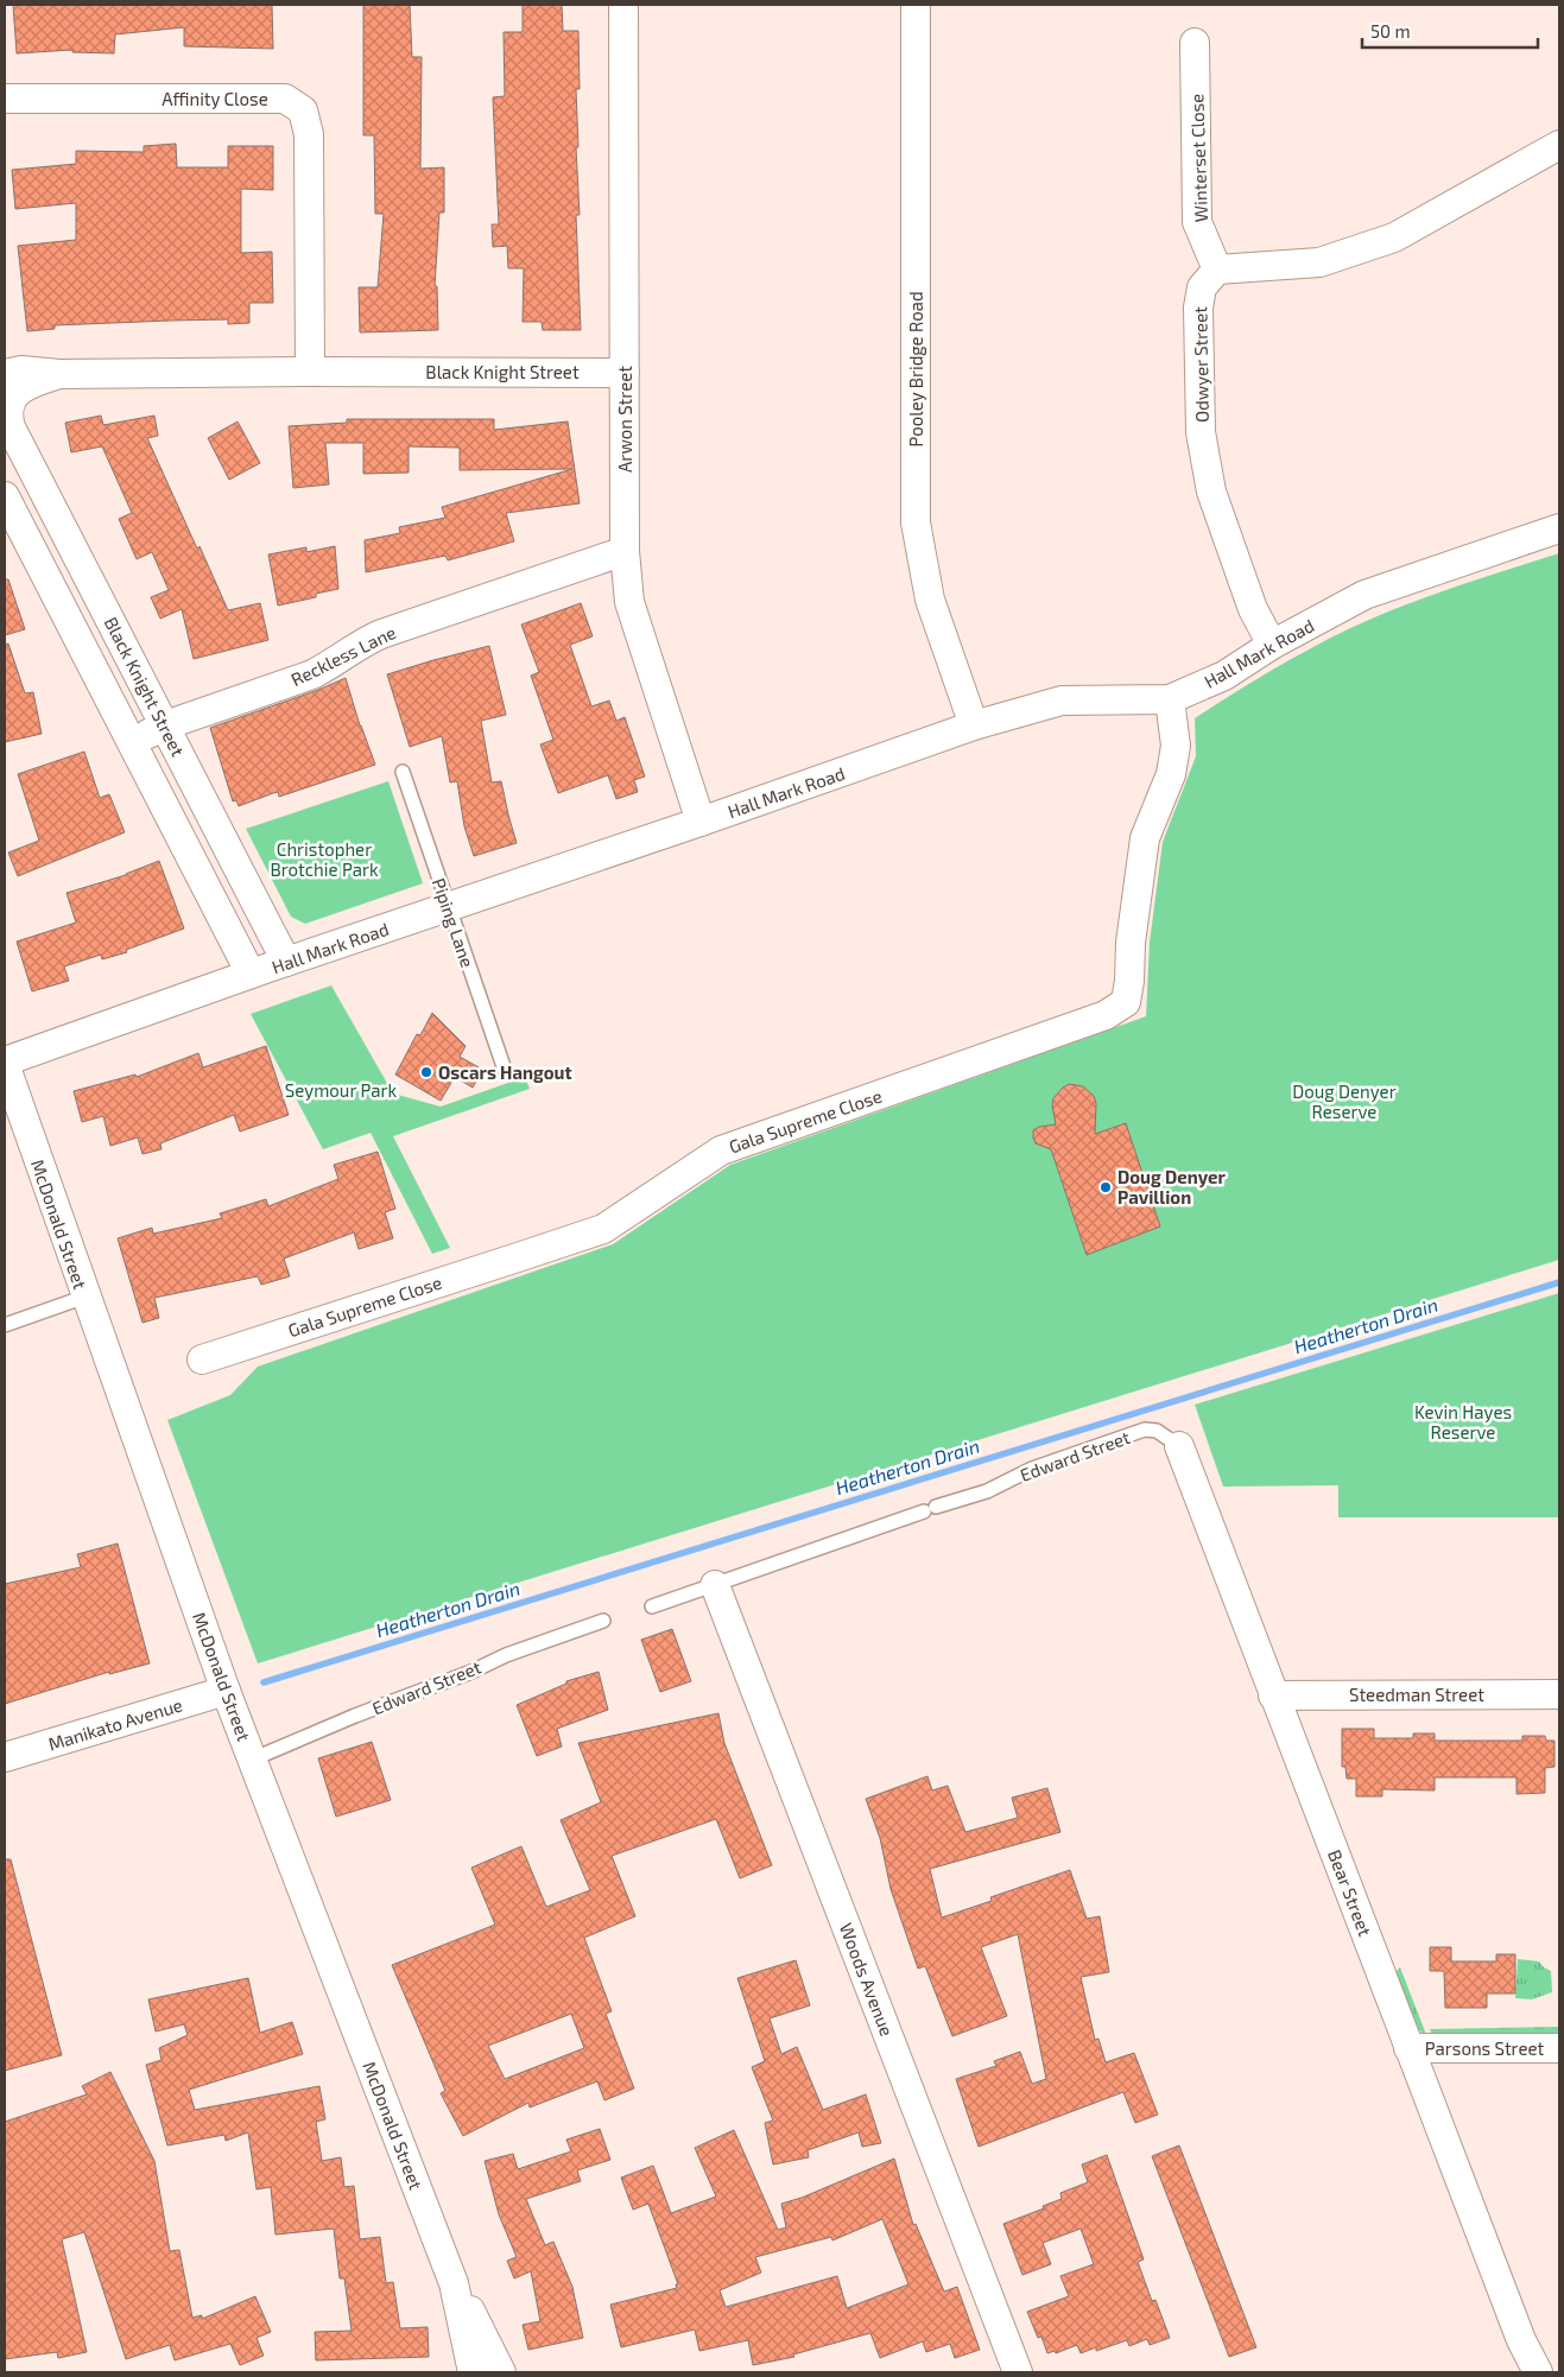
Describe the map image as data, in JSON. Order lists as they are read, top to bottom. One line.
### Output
{"streets":{"street":["Affinity Close","Winterset Close","Odwyer Street","Pooley Bridge Road","Black Knight Street","Arwon Street","Hall Mark Road","Reckless Lane","Gala Supreme Close","McDonald Street","Steedman Street","Manikato Avenue","Bear Street","Woods Avenue","Parsons Street"],"lane":["Piping Lane","Edward Street"]},"crossings":[["Affinity Close","Black Knight Street"],["Winterset Close","Odwyer Street"],["Odwyer Street","Hall Mark Road"],["Pooley Bridge Road","Hall Mark Road"],["Black Knight Street","Arwon Street"],["Black Knight Street","Hall Mark Road"],["Black Knight Street","Reckless Lane"],["Arwon Street","Hall Mark Road"],["Arwon Street","Reckless Lane"],["Hall Mark Road","Piping Lane"],["Hall Mark Road","Gala Supreme Close"],["Hall Mark Road","McDonald Street"],["McDonald Street","Edward Street"],["McDonald Street","Manikato Avenue"],["Edward Street","Bear Street"],["Edward Street","Woods Avenue"],["Steedman Street","Bear Street"],["Bear Street","Parsons Street"]],"water":["Heatherton Drain"],"parks":["Christopher Brotchie Park","Seymour Park","Doug Denyer Reserve","Kevin Hayes Reserve"],"places":["Oscars Hangout","Doug Denyer Pavillion"],"scale_bar":"50 m"}
